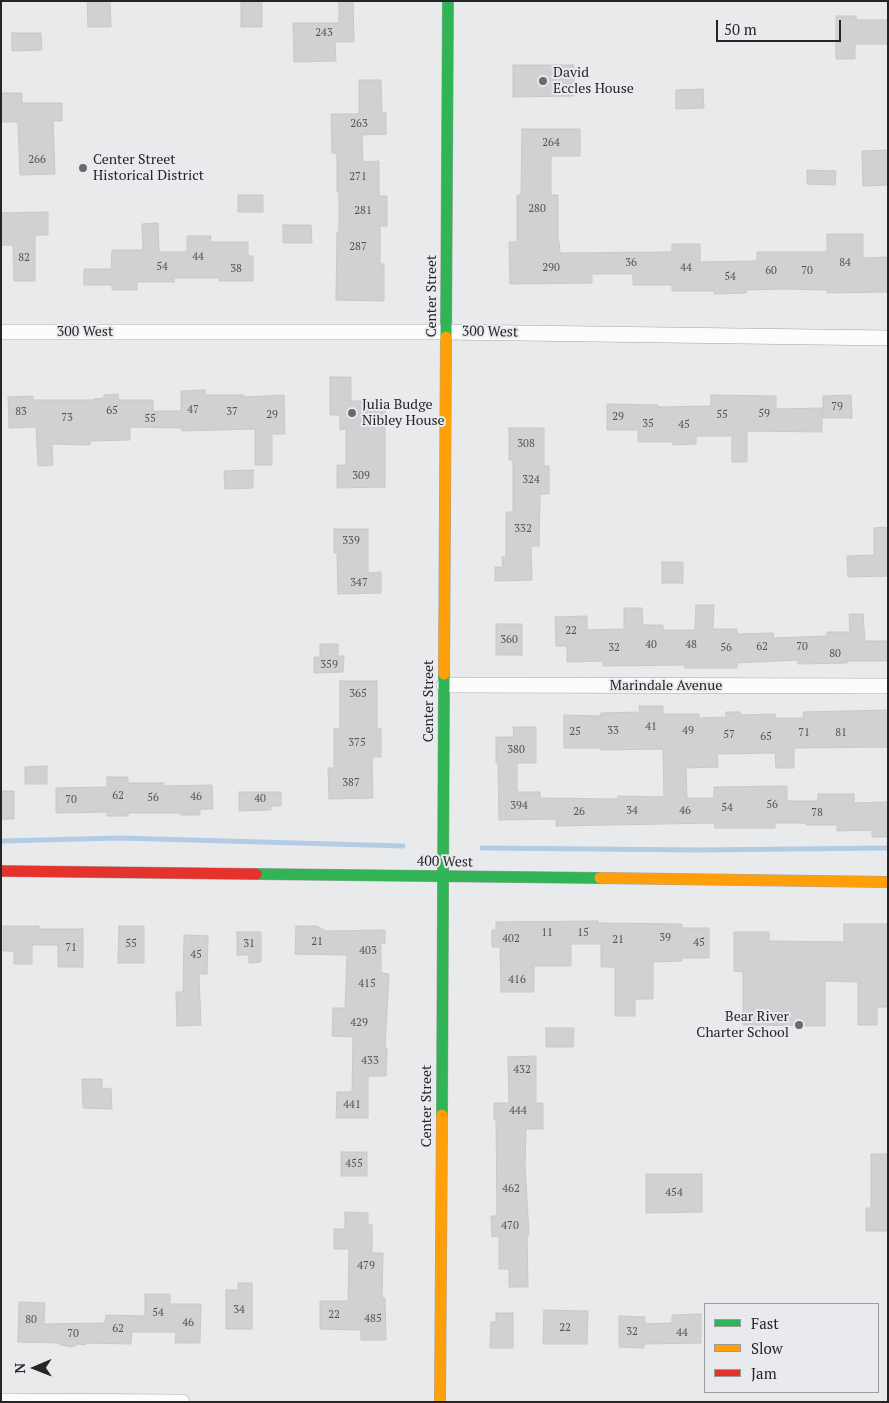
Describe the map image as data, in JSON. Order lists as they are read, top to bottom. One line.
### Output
{"streets":{"street":["Center Street","300 West","Marindale Avenue","400 West"]},"crossings":[["Center Street","300 West"],["Center Street","Marindale Avenue"],["Center Street","400 West"]],"places":["David Eccles House","Center Street Historical District","Julia Budge Nibley House","Bear River Charter School"],"house_numbers":["243","263","264","266","271","280","281","287","44","82","36","84","54","290","44","38","60","70","54","79","47","65","83","37","59","29","55","29","73","55","35","45","308","309","324","332","339","347","22","360","40","48","62","70","32","56","80","359","365","41","33","49","25","71","81","57","65","375","380","387","62","46","56","40","70","56","394","54","34","46","26","78","11","15","39","402","21","21","45","55","31","71","403","45","416","415","429","433","432","441","444","455","462","454","470","479","34","54","22","485","80","46","22","62","32","44","70"],"legend":["Fast","Slow","Jam"],"scale_bar":"50 m","north":"left"}
